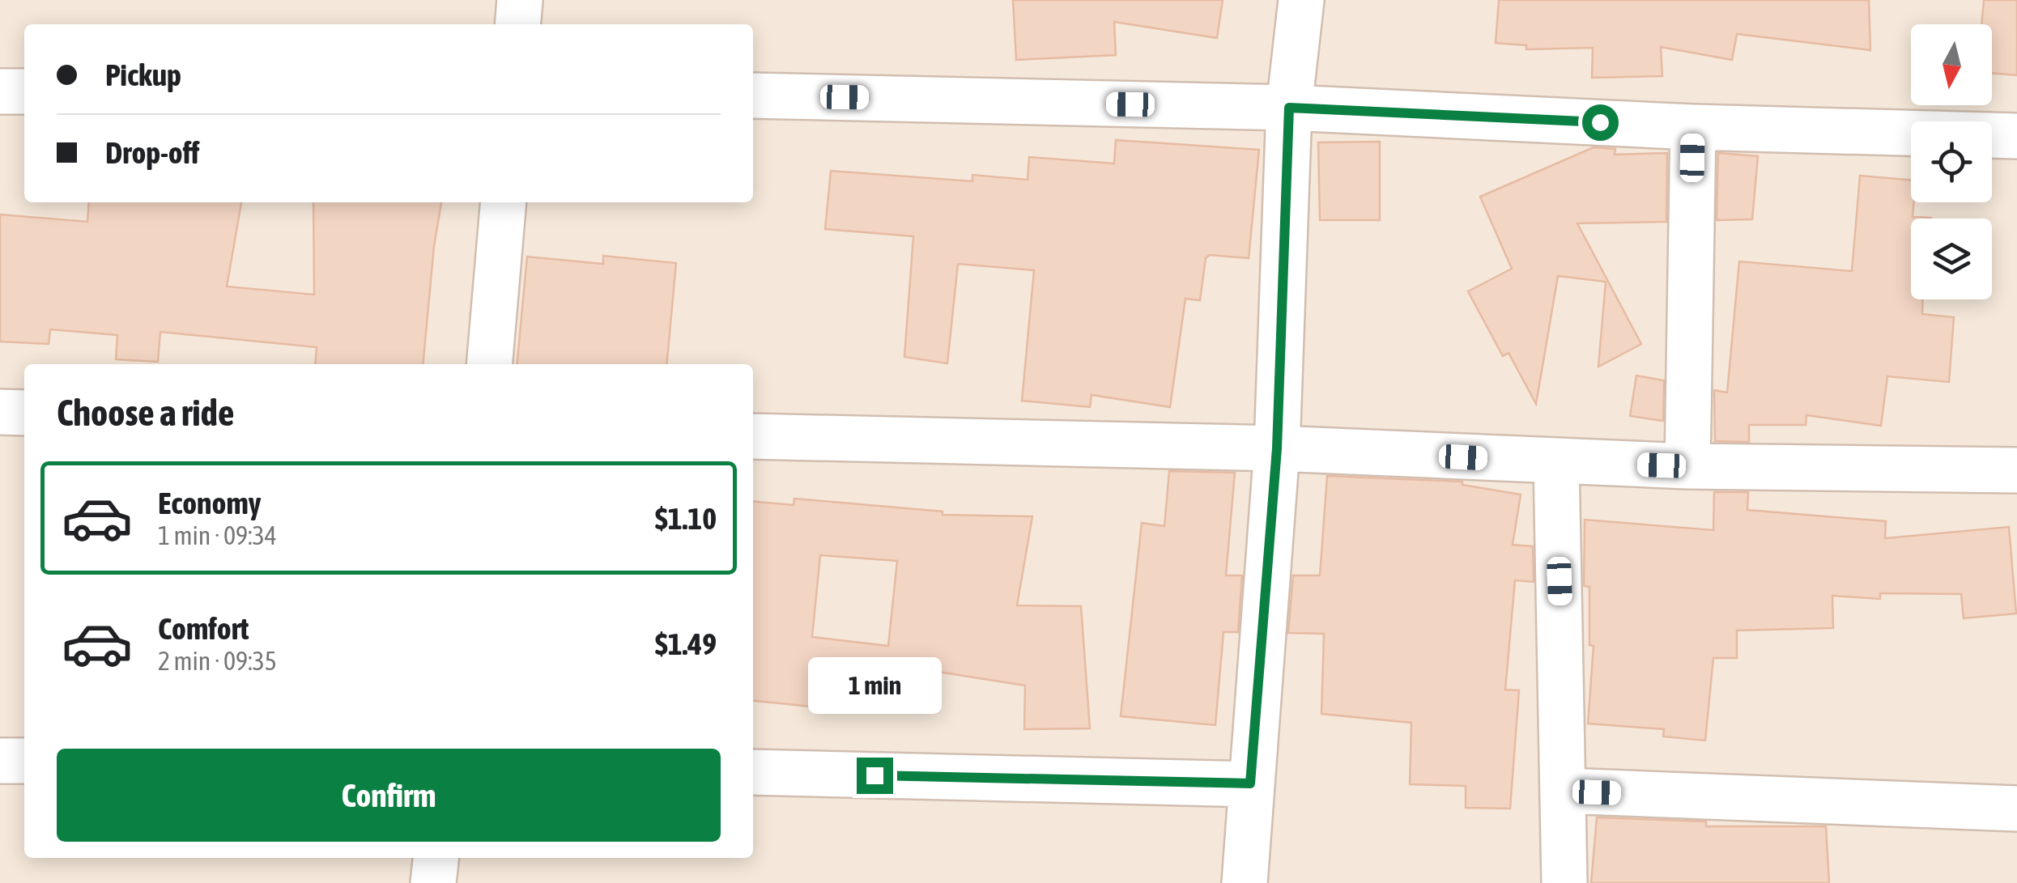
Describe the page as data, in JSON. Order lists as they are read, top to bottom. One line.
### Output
{"north":"bottom","page":{"banner":["Pickup","Drop-off"],"heading":"Choose a ride","list":[{"name":"Economy","note":"1 min · 09:34","value":"$1.10"},{"name":"Comfort","note":"2 min · 09:35","value":"$1.49"}],"bubble":"1 min","buttons":"Confirm"}}
